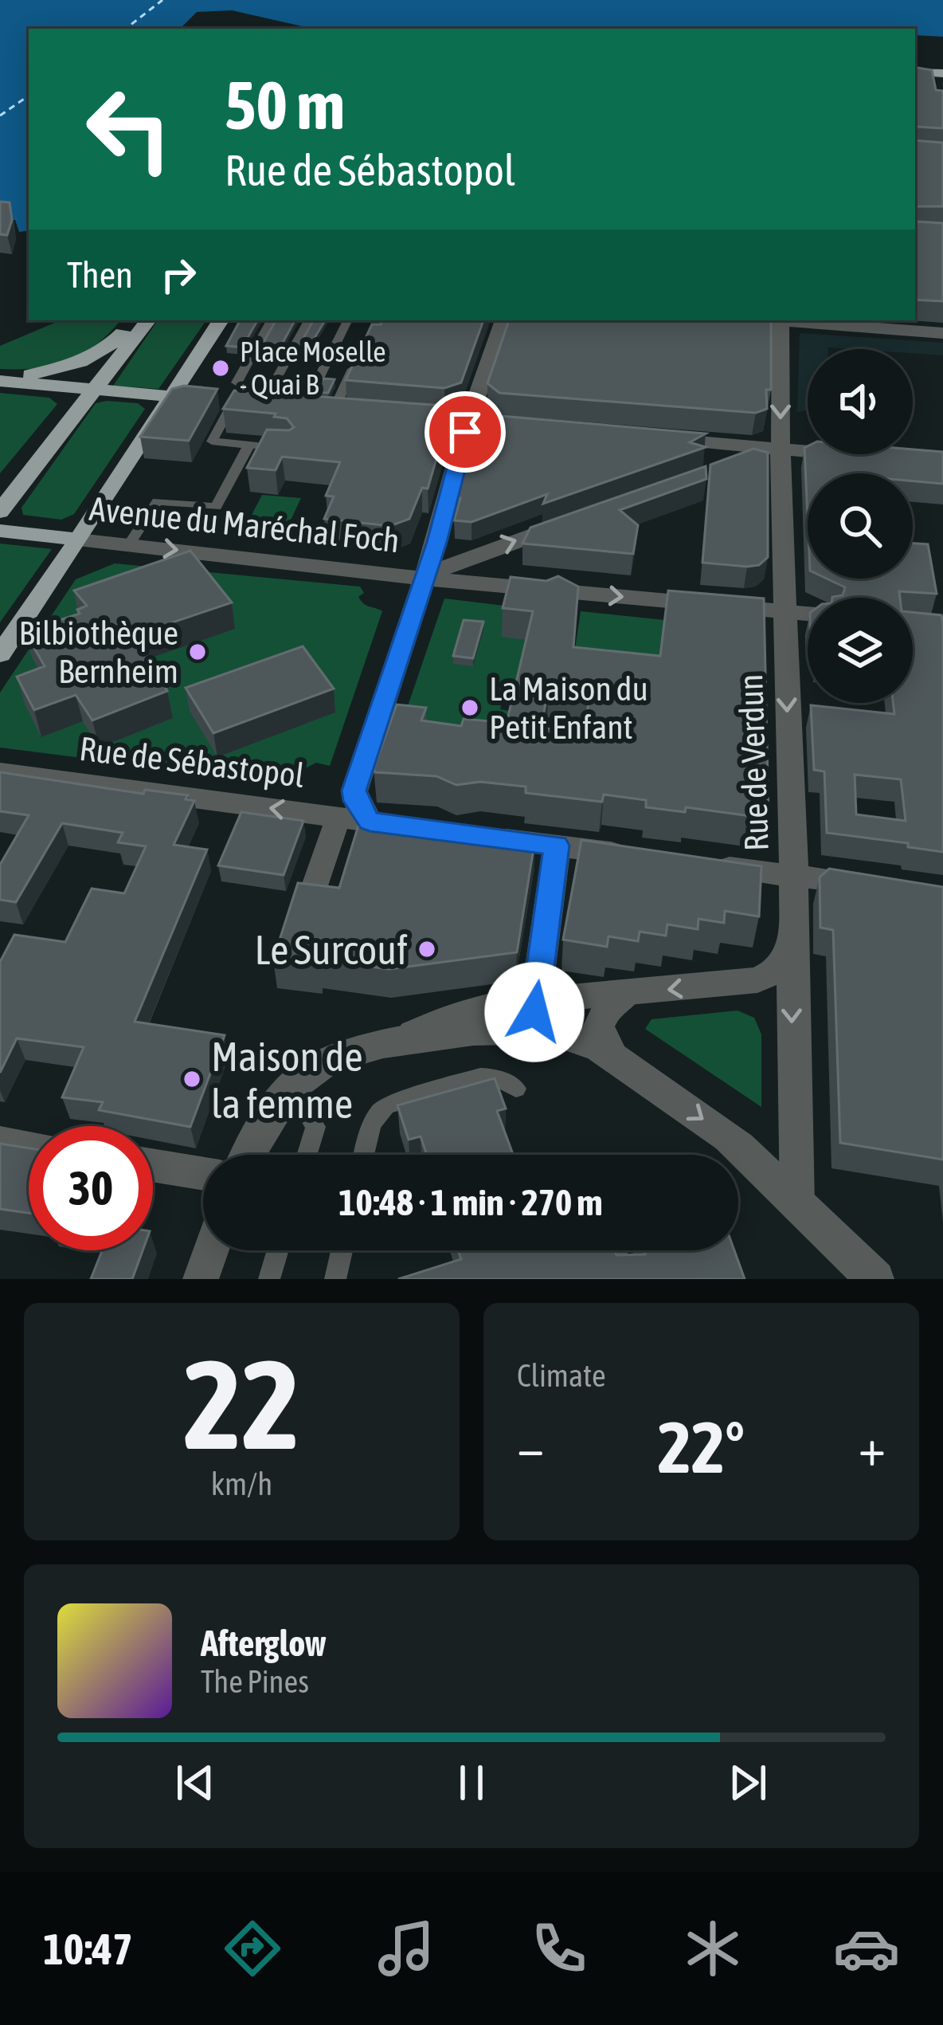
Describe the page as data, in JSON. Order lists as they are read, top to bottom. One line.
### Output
{"streets":{"main road":["Avenue du Maréchal Foch"],"street":["Rue de Sébastopol","Rue de Verdun"]},"crossings":[["Avenue du Maréchal Foch","Rue de Verdun"]],"one_way":["Avenue du Maréchal Foch","Rue de Sébastopol","Rue de Verdun"],"places":["Place Moselle - Quai B","Bilbiothèque Bernheim","La Maison du Petit Enfant","Le Surcouf","Maison de la femme"],"page":{"turn":["50 m","Rue de Sébastopol"],"then":"Then","limit":"30","trip":"10:48 · 1 min · 270 m","tile":[["22","km/h"],"Climate"],"heat":["−","22°","+"],"song":["Afterglow","The Pines"],"tabs":"10:47"}}
